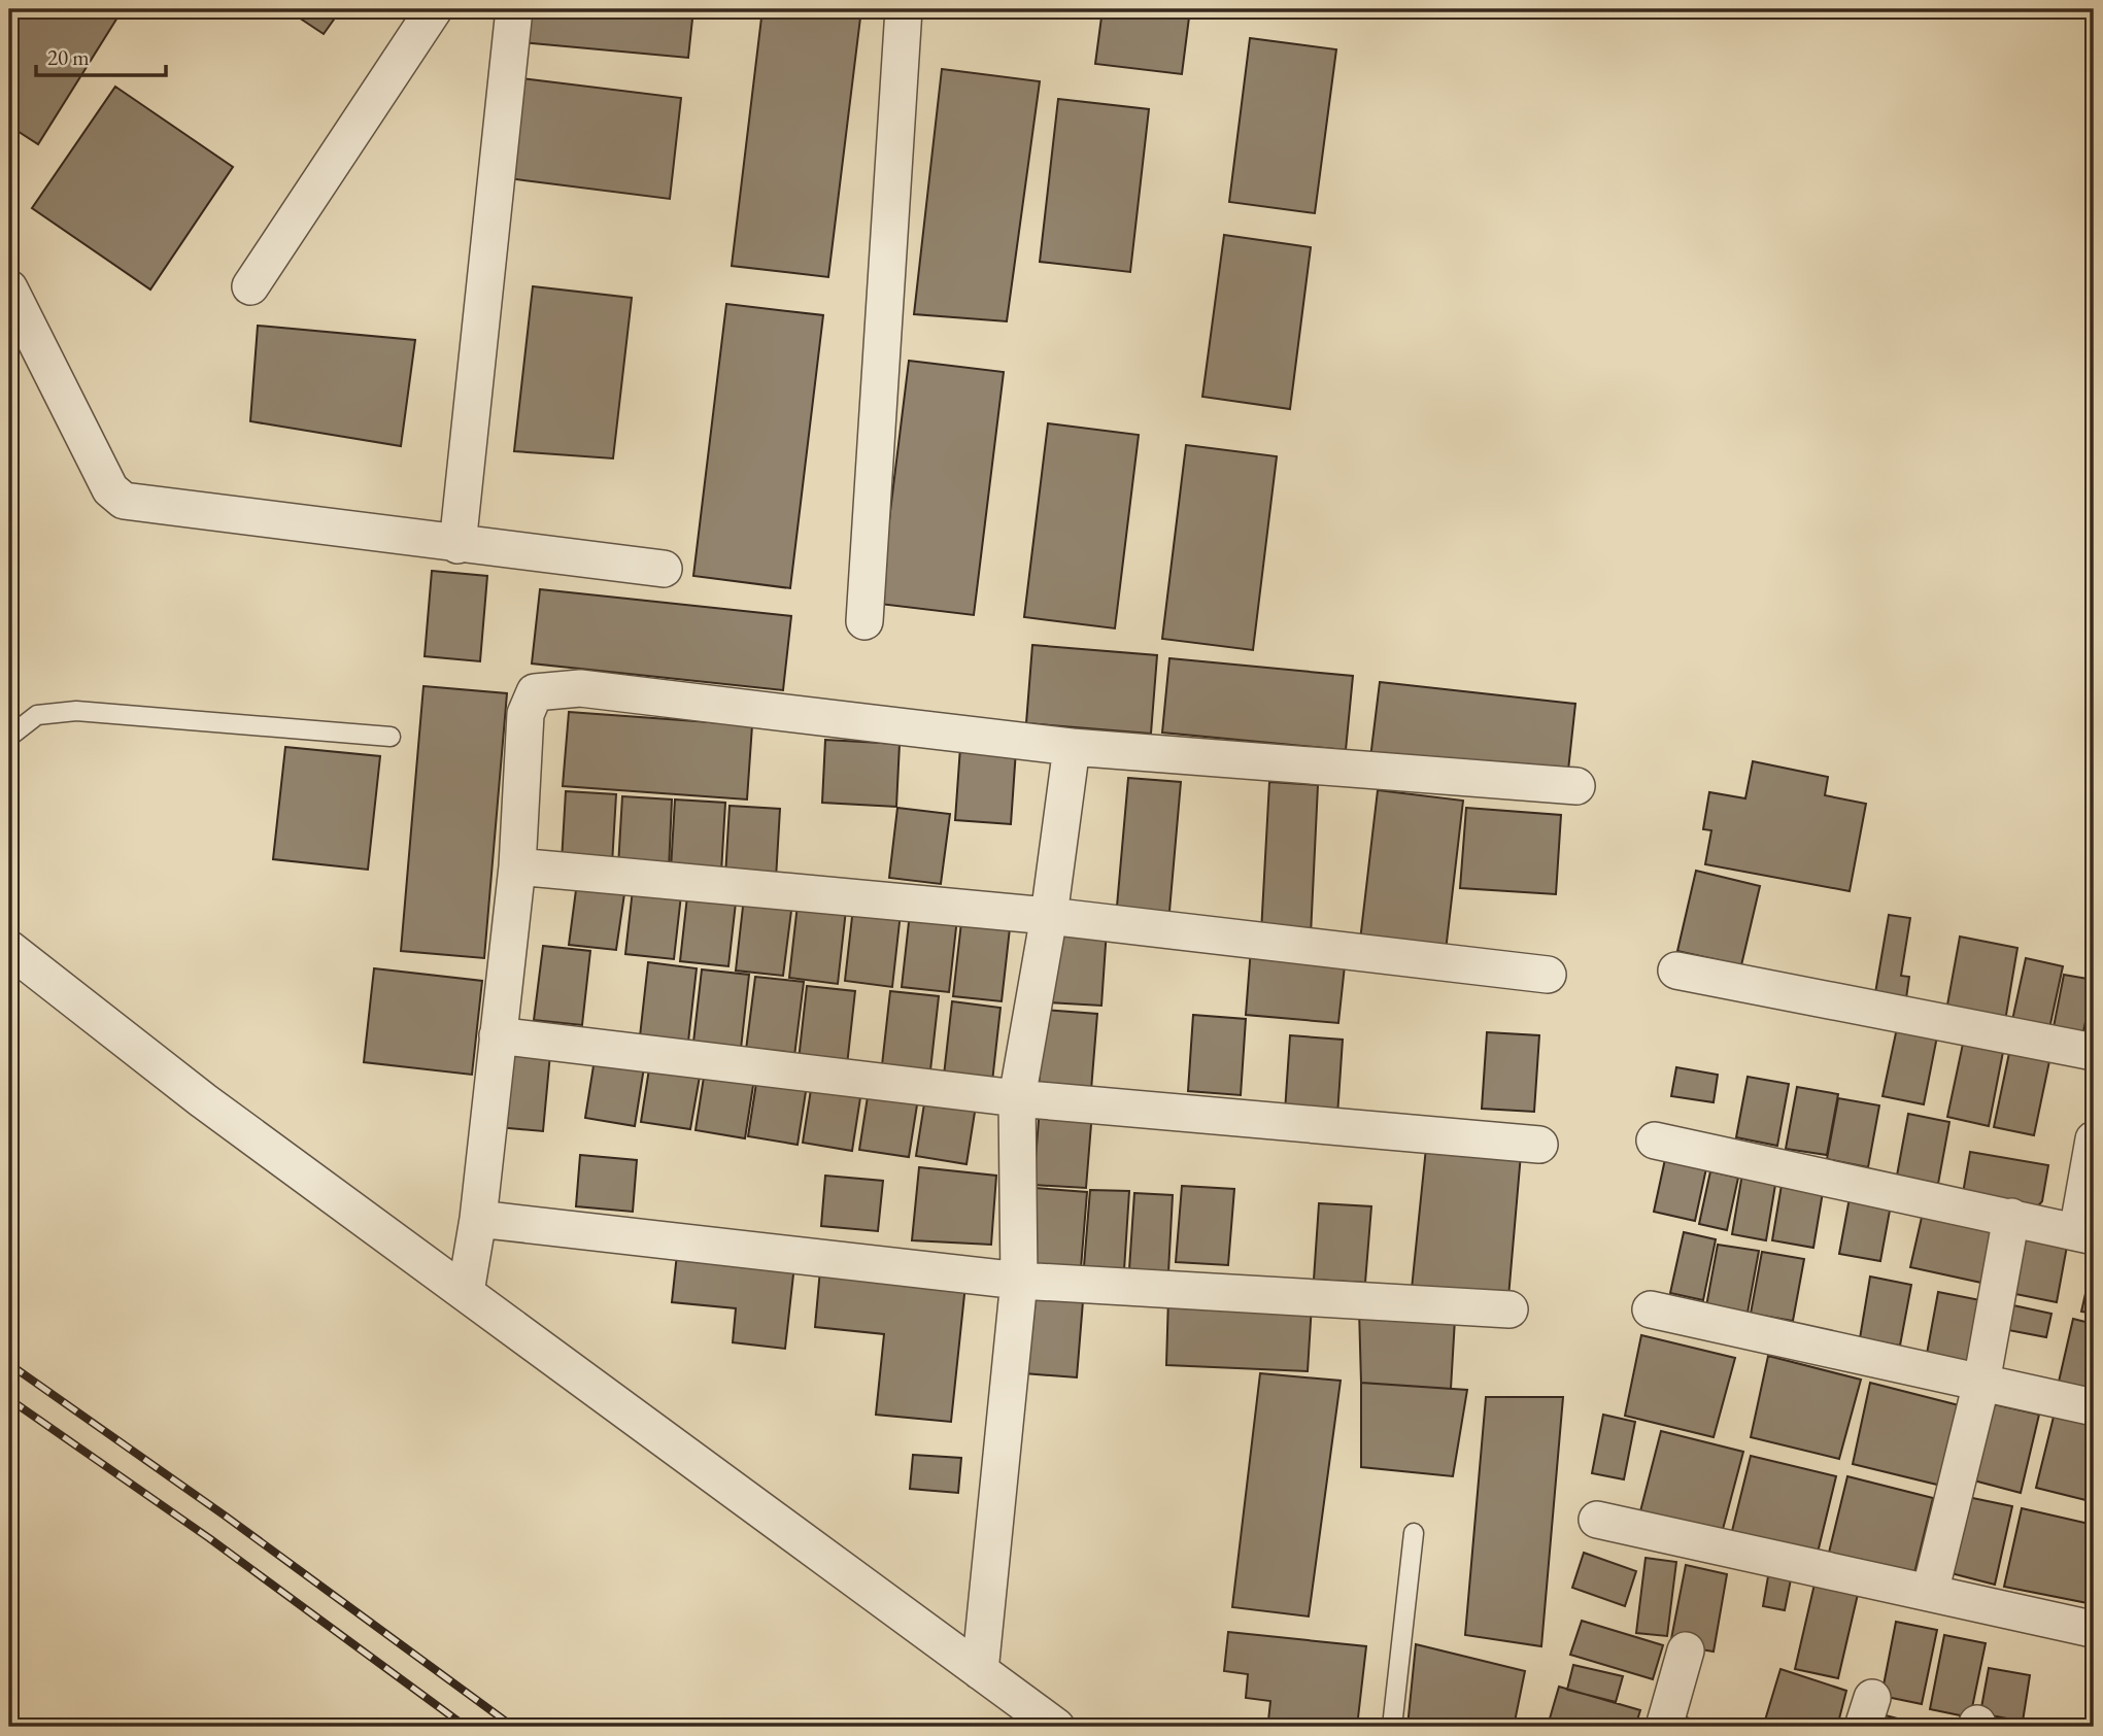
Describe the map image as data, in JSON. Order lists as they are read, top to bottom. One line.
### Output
{"scale_bar":"20 m"}
